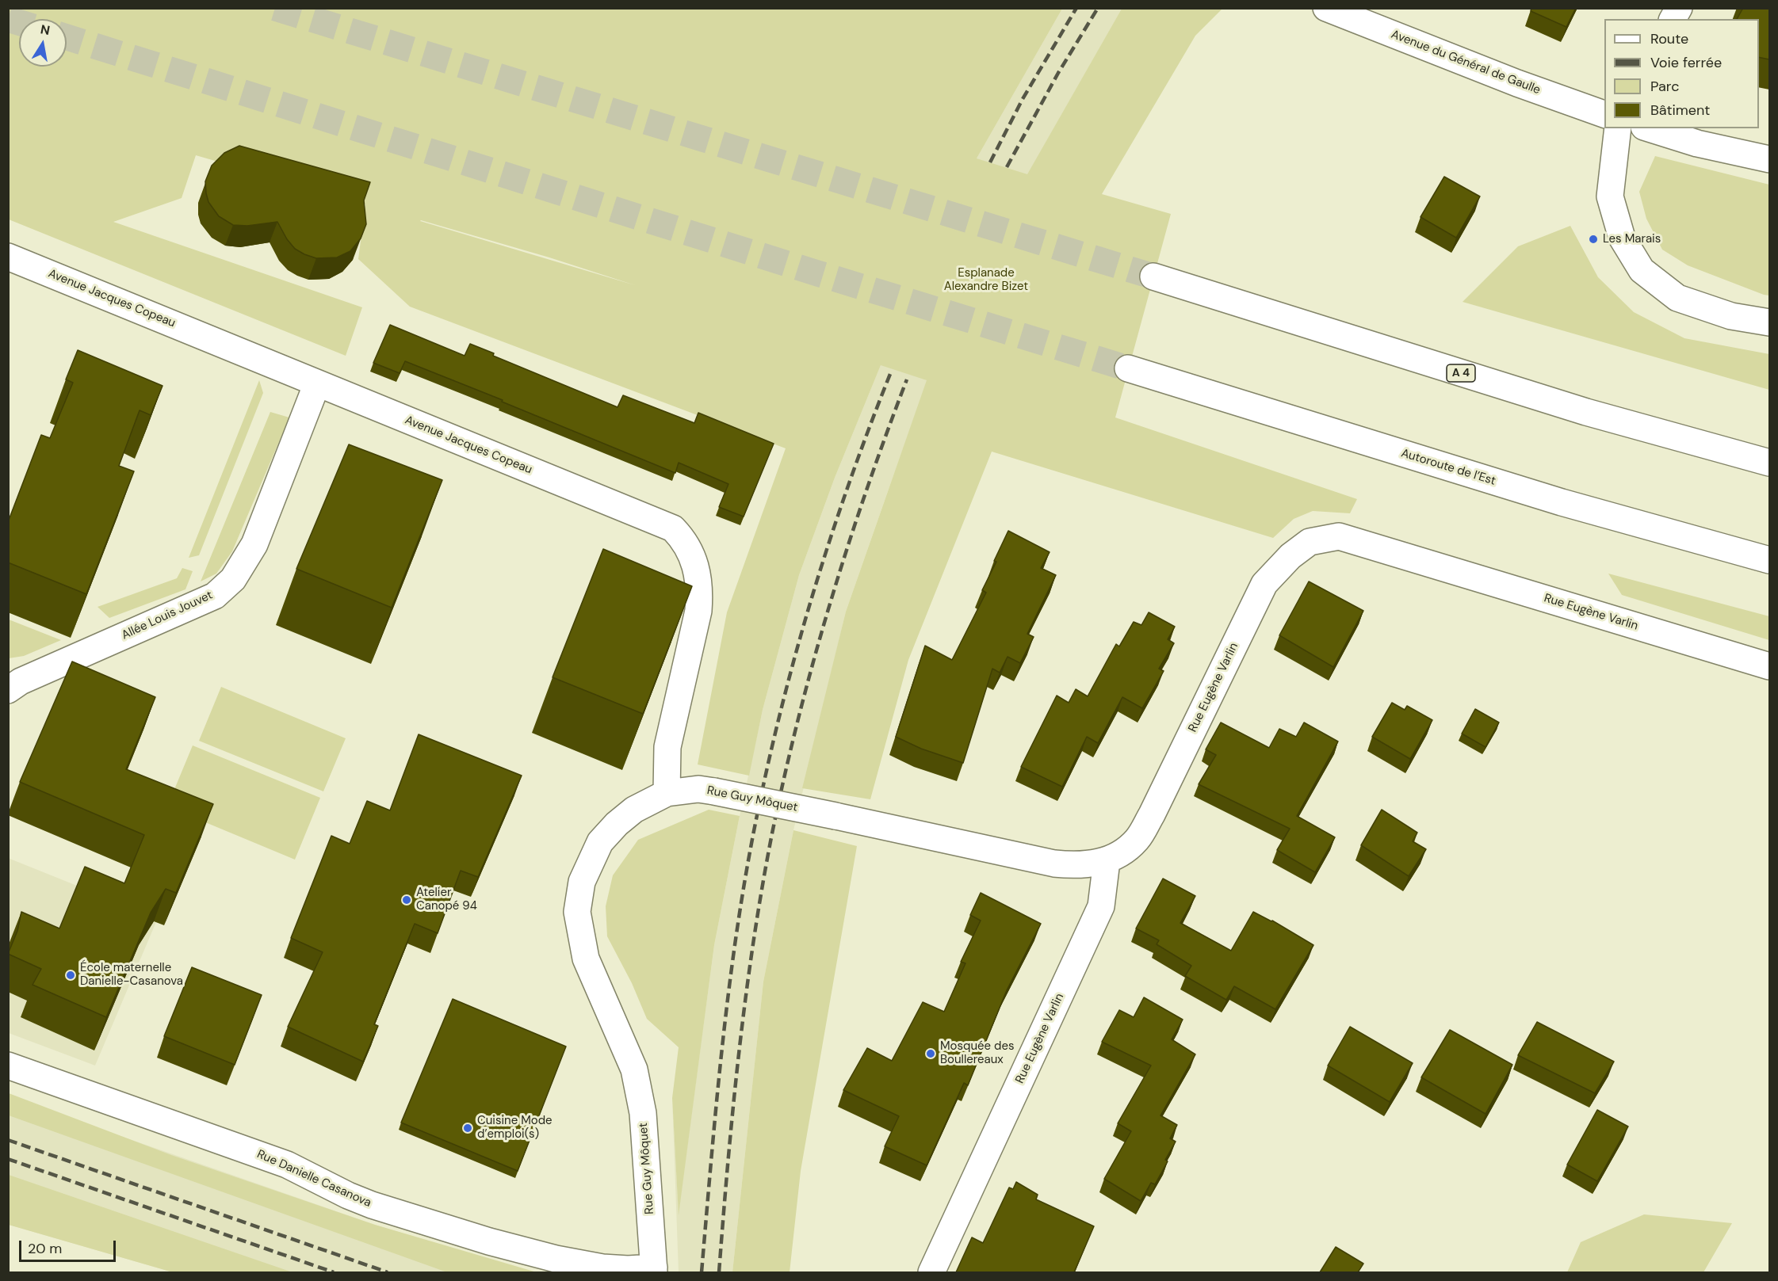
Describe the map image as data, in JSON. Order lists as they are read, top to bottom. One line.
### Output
{"streets":{"main road":["Avenue du Général de Gaulle","Avenue Jacques Copeau","A 4","Autoroute de l’Est","Rue Eugène Varlin","Allée Louis Jouvet","Rue Guy Môquet","Rue Danielle Casanova"]},"crossings":[["Avenue Jacques Copeau","Allée Louis Jouvet"],["Avenue Jacques Copeau","Rue Guy Môquet"],["Rue Eugène Varlin","Rue Guy Môquet"],["Rue Guy Môquet","Rue Danielle Casanova"]],"parks":["Esplanade Alexandre Bizet"],"places":["Les Marais","Atelier Canopé 94","École maternelle Danielle-Casanova","Mosquée des Boullereaux","Cuisine Mode d’emploi(s)"],"legend":["Route","Voie ferrée","Parc","Bâtiment"],"scale_bar":"20 m","north":"top"}
